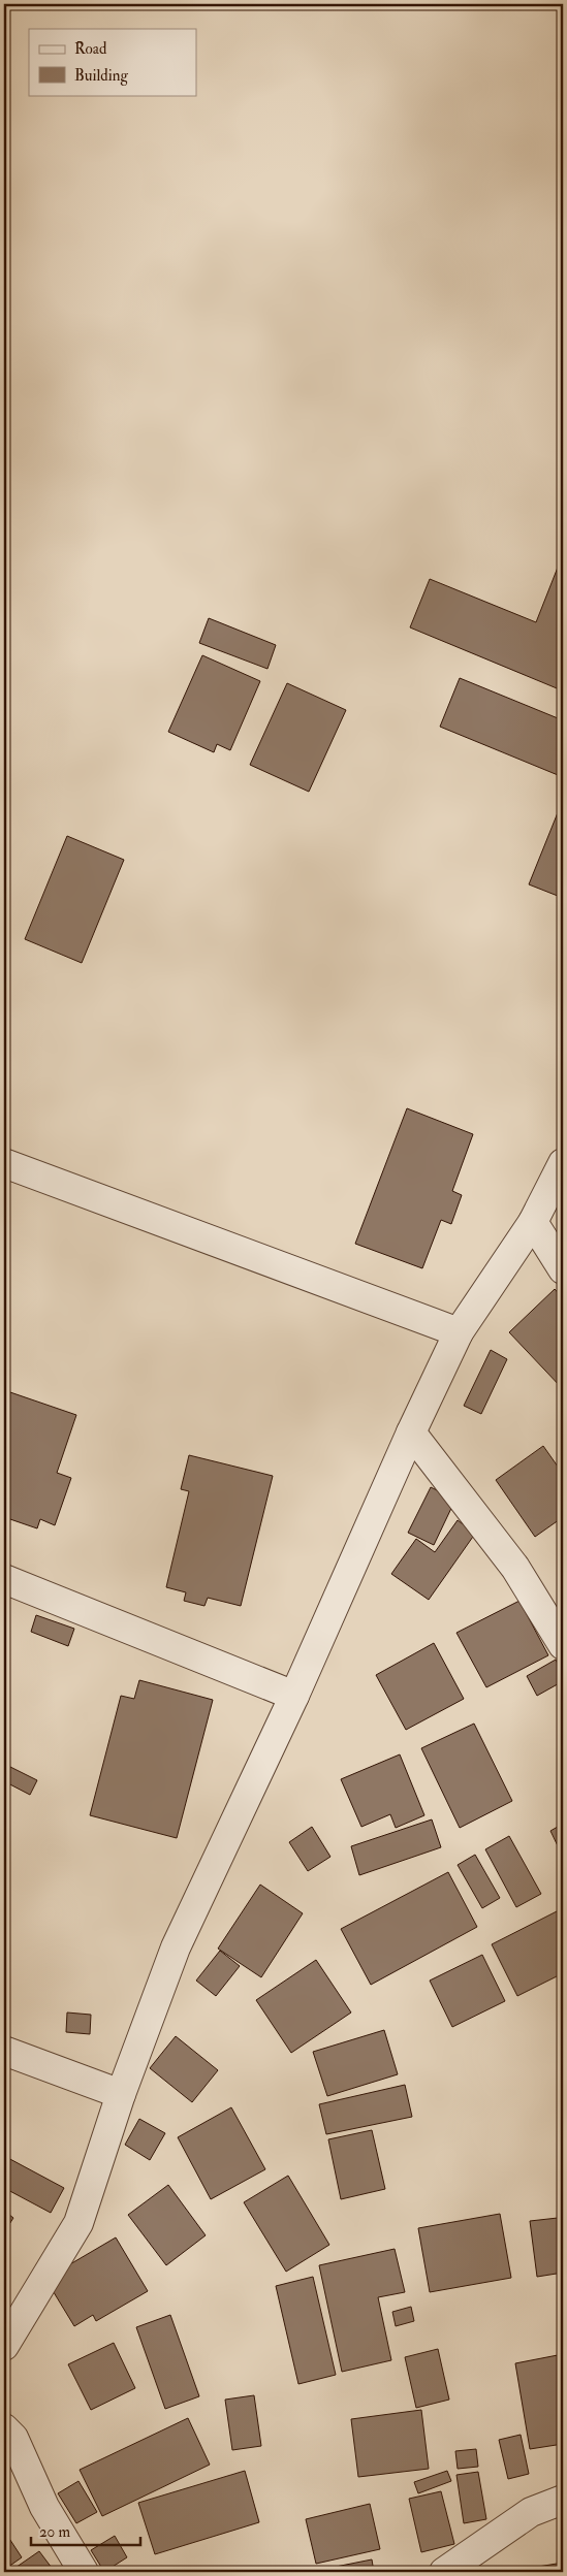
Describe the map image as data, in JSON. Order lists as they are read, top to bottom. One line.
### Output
{"legend":["Road","Building"],"scale_bar":"20 m"}
